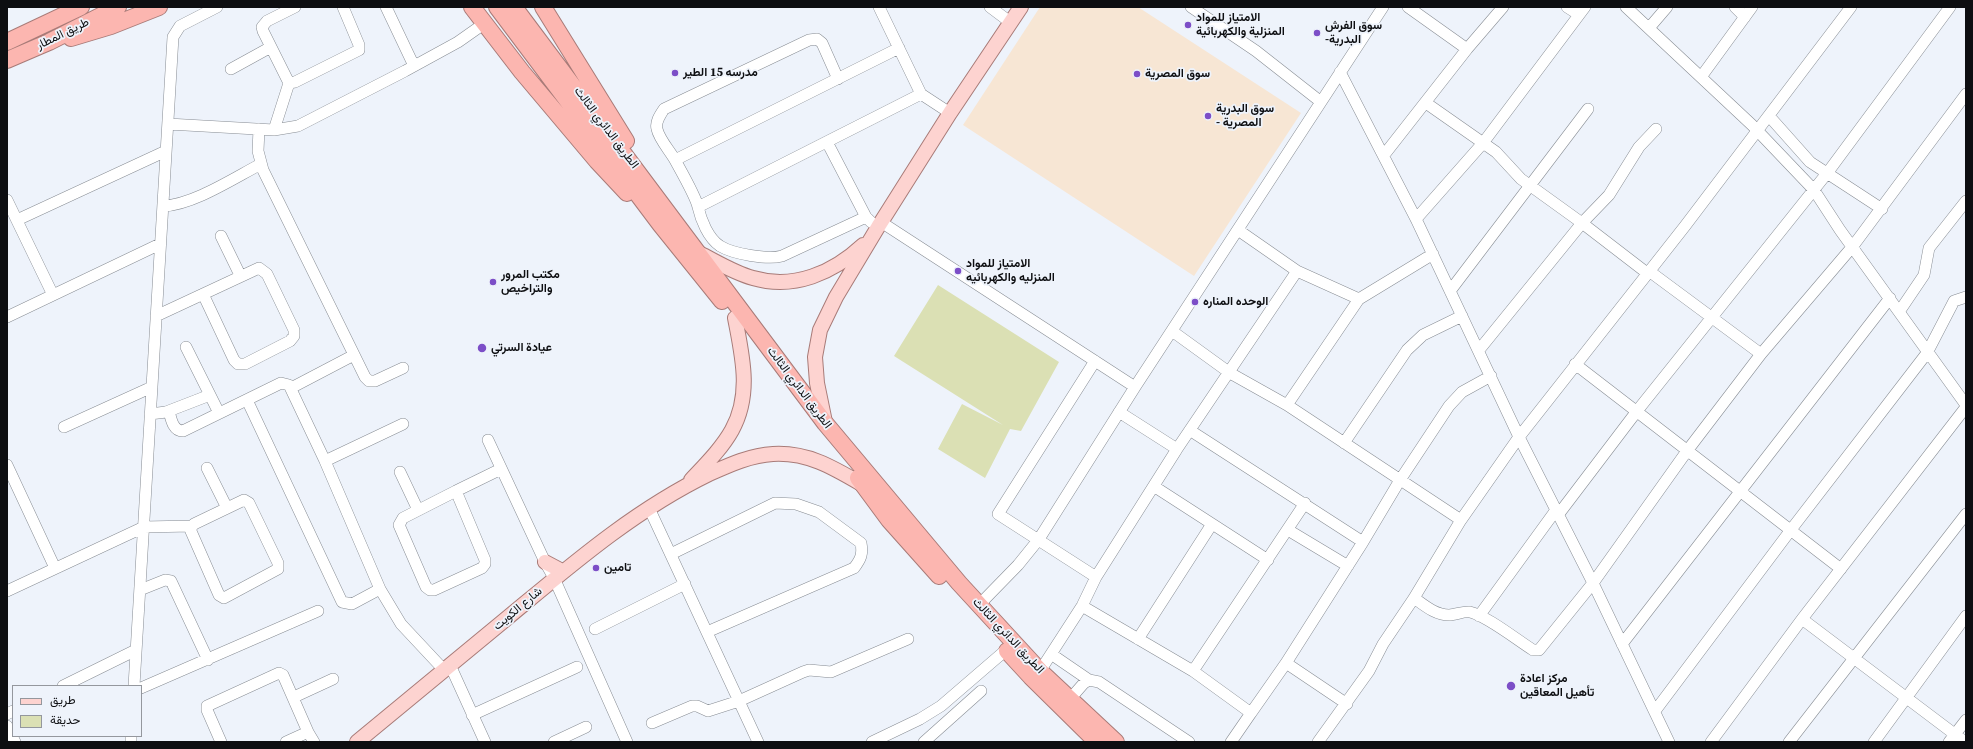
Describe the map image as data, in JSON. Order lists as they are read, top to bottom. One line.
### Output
{"streets":{"highway":["طريق المطار","الطريق الدائري الثالث"],"main road":["شارع الكويت"]},"crossings":[["الطريق الدائري الثالث","شارع الكويت"]],"places":["الامتياز للمواد المنزلية والكهربائية","سوق الفرش -البدرية","مدرسه 15 الطير","سوق المصرية","سوق البدرية - المصرية","الامتياز للمواد المنزليه والكهربائيه","مكتب المرور والتراخيص","الوحده المناره","عيادة السرتي","تامين","مركز اعادة تأهيل المعاقين"],"legend":["طريق","حديقة"]}
